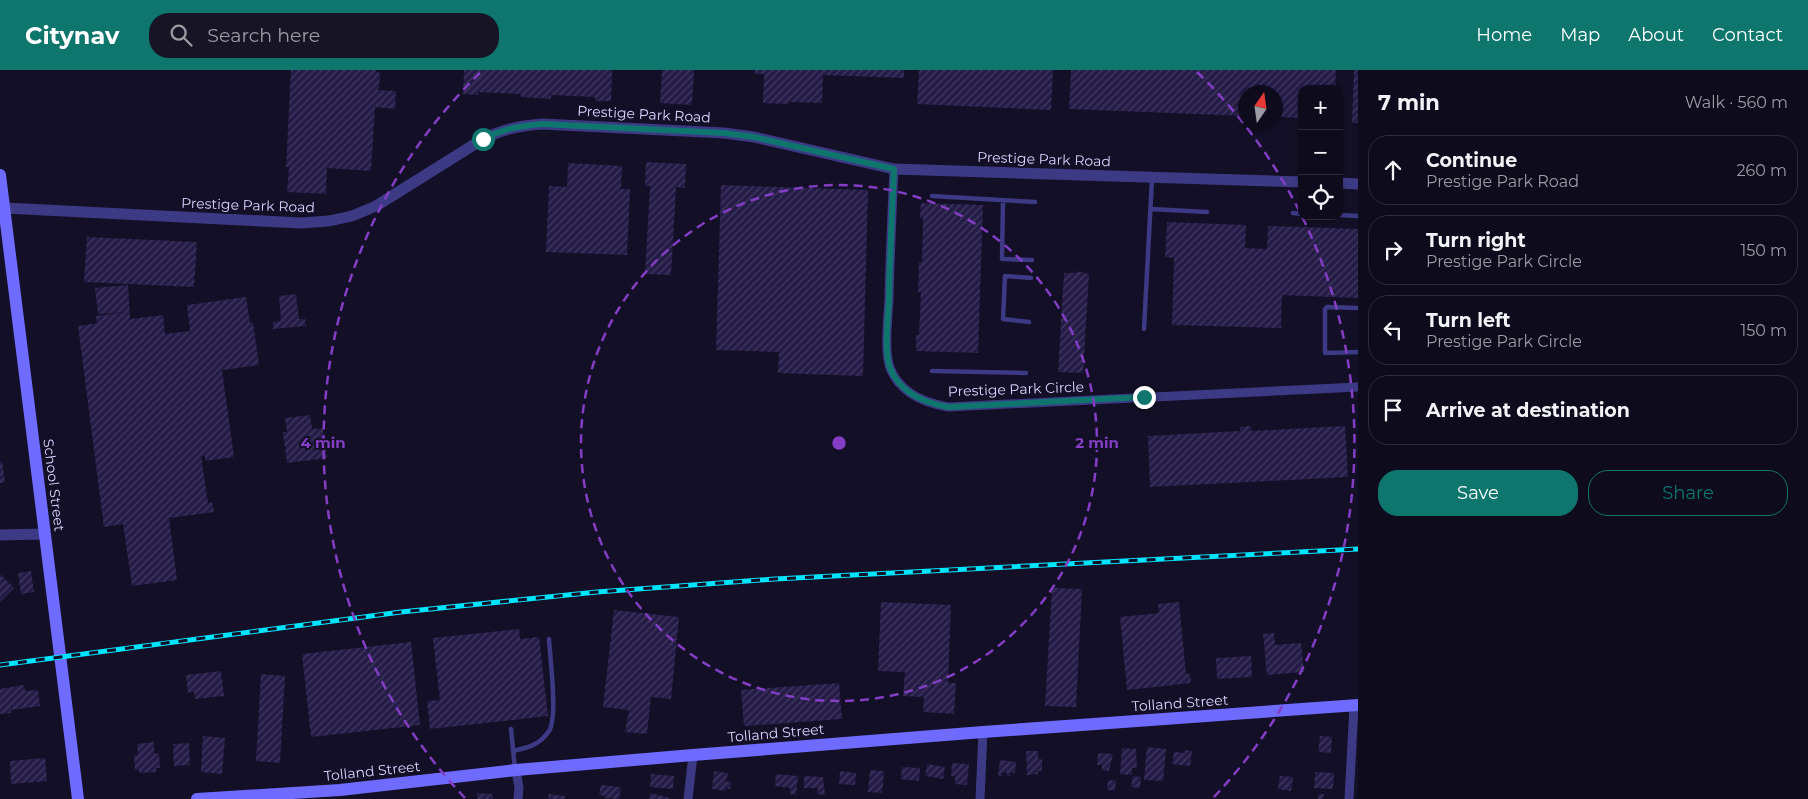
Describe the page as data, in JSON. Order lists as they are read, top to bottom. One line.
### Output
{"streets":{"main road":["School Street","Tolland Street"],"street":["Prestige Park Road","Prestige Park Circle"]},"crossings":[["Prestige Park Road","Prestige Park Circle"],["Prestige Park Road","School Street"]],"north":"top","page":{"header":"Citynav","search":"Search here","nav":["Home","Map","About","Contact"],"heading":["7 min","Walk · 560 m"],"map_buttons":["+","−"],"list":[["Continue","Prestige Park Road","260 m"],["Turn right","Prestige Park Circle","150 m"],["Turn left","Prestige Park Circle","150 m"],"Arrive at destination"],"buttons":["Save","Share"]},"rings":["2 min","4 min"]}
